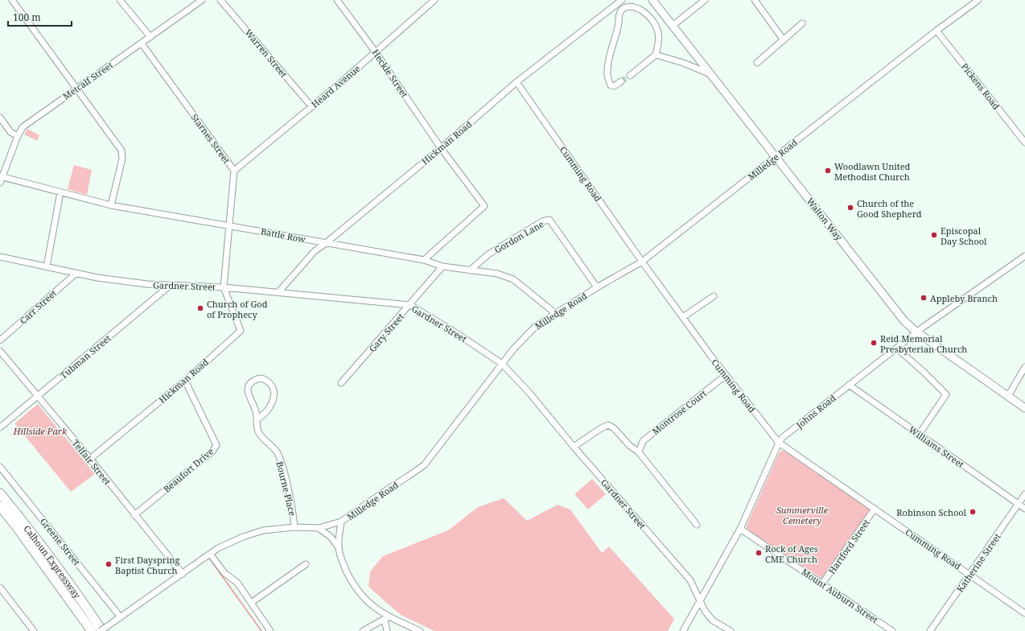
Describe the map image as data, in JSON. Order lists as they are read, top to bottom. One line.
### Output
{"streets":{"highway":["Calhoun Expressway"],"main road":["Walton Way"],"street":["Warren Street","Heckle Street","Metcalf Street","Heard Avenue","Pickens Road","Starnes Street","Hickman Road","Milledge Road","Cumming Road","Battle Row","Gordon Lane","Gardner Street","Carr Street","Gary Street","Tubman Street","Johns Road","Montrose Court","Williams Street","Telfair Street","Beaufort Drive","Bourne Place","Greene Street","Hartford Street","Katherine Street","Mount Auburn Street"]},"crossings":[["Warren Street","Heard Avenue"],["Heckle Street","Heard Avenue"],["Heckle Street","Hickman Road"],["Metcalf Street","Starnes Street"],["Metcalf Street","Battle Row"],["Heard Avenue","Starnes Street"],["Pickens Road","Milledge Road"],["Starnes Street","Hickman Road"],["Starnes Street","Battle Row"],["Starnes Street","Gardner Street"],["Hickman Road","Cumming Road"],["Hickman Road","Battle Row"],["Hickman Road","Gardner Street"],["Hickman Road","Telfair Street"],["Hickman Road","Beaufort Drive"],["Milledge Road","Cumming Road"],["Milledge Road","Walton Way"],["Milledge Road","Battle Row"],["Milledge Road","Gordon Lane"],["Milledge Road","Gardner Street"],["Milledge Road","Telfair Street"],["Milledge Road","Bourne Place"],["Milledge Road","Greene Street"],["Milledge Road","Calhoun Expressway"],["Cumming Road","Johns Road"],["Cumming Road","Montrose Court"],["Cumming Road","Hartford Street"],["Cumming Road","Katherine Street"],["Walton Way","Johns Road"],["Battle Row","Gordon Lane"],["Battle Row","Gary Street"],["Gardner Street","Carr Street"],["Gardner Street","Gary Street"],["Gardner Street","Tubman Street"],["Gardner Street","Johns Road"],["Tubman Street","Telfair Street"],["Johns Road","Williams Street"],["Johns Road","Mount Auburn Street"],["Williams Street","Katherine Street"],["Telfair Street","Beaufort Drive"],["Hartford Street","Mount Auburn Street"]],"parks":["Hillside Park","Summerville Cemetery"],"places":["Woodlawn United Methodist Church","Church of the Good Shepherd","Episcopal Day School","Appleby Branch","Church of God of Prophecy","Reid Memorial Presbyterian Church","Robinson School","Rock of Ages CME Church","First Dayspring Baptist Church"],"scale_bar":"100 m"}
